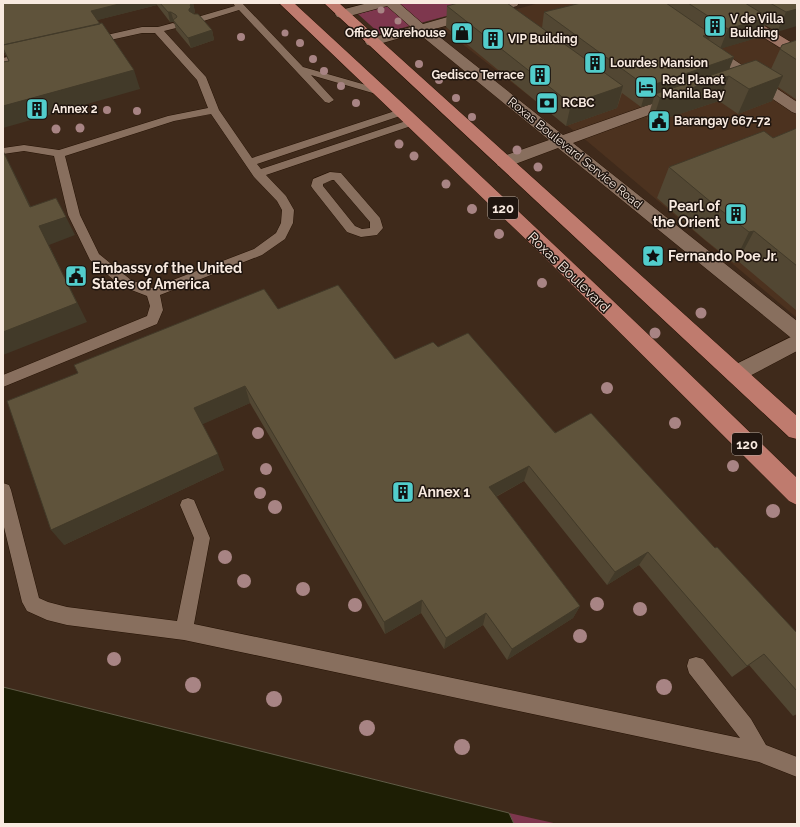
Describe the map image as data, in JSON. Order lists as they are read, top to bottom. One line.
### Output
{"streets":{"highway":["120","Roxas Boulevard"],"street":["Roxas Boulevard Service Road"]},"places":{"building":["V de Villa Building","VIP Building","Lourdes Mansion","Gedisco Terrace","Annex 2","Pearl of the Orient","Annex 1"],"shop":["Office Warehouse"],"hotel":["Red Planet Manila Bay"],"bank":["RCBC"],"public building":["Barangay 667-72","Embassy of the United States of America"],"place":["Fernando Poe Jr."]}}
